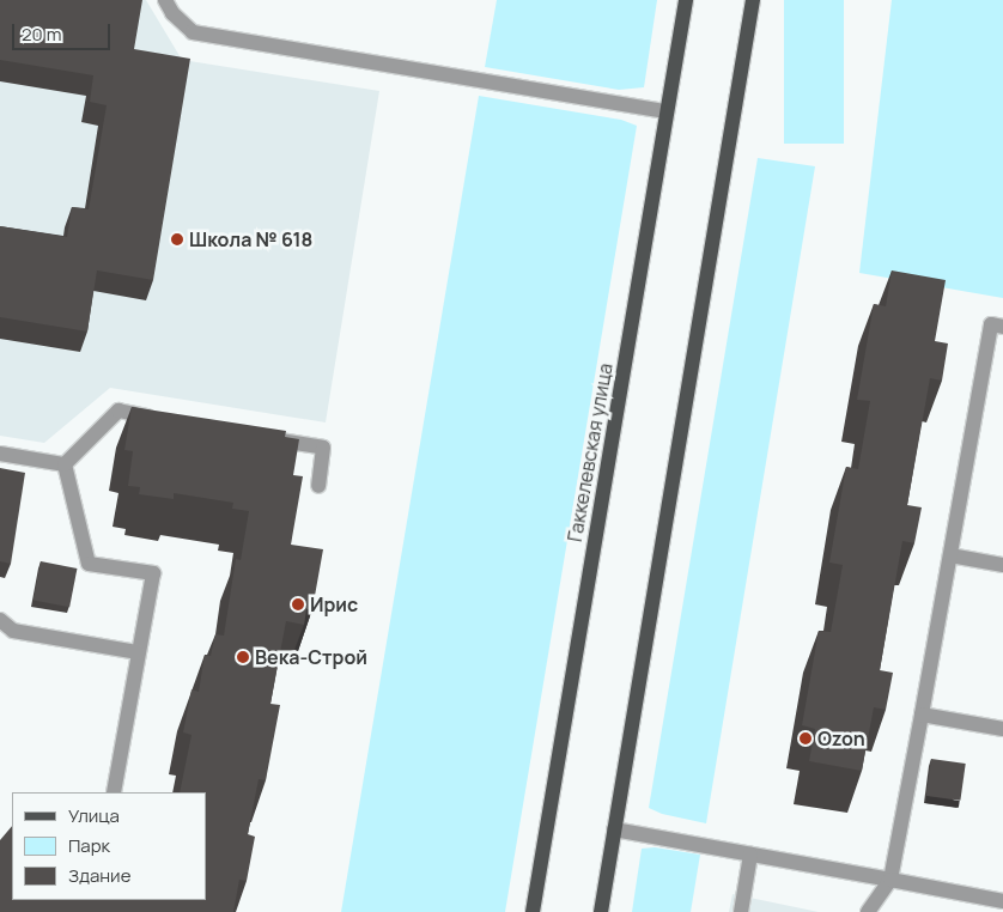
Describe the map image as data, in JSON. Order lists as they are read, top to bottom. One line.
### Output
{"streets":{"main road":["Гаккелевская улица"]},"places":["Школа № 618","Ирис","Века-Строй","Ozon"],"legend":["Улица","Парк","Здание"],"scale_bar":"20 m"}
